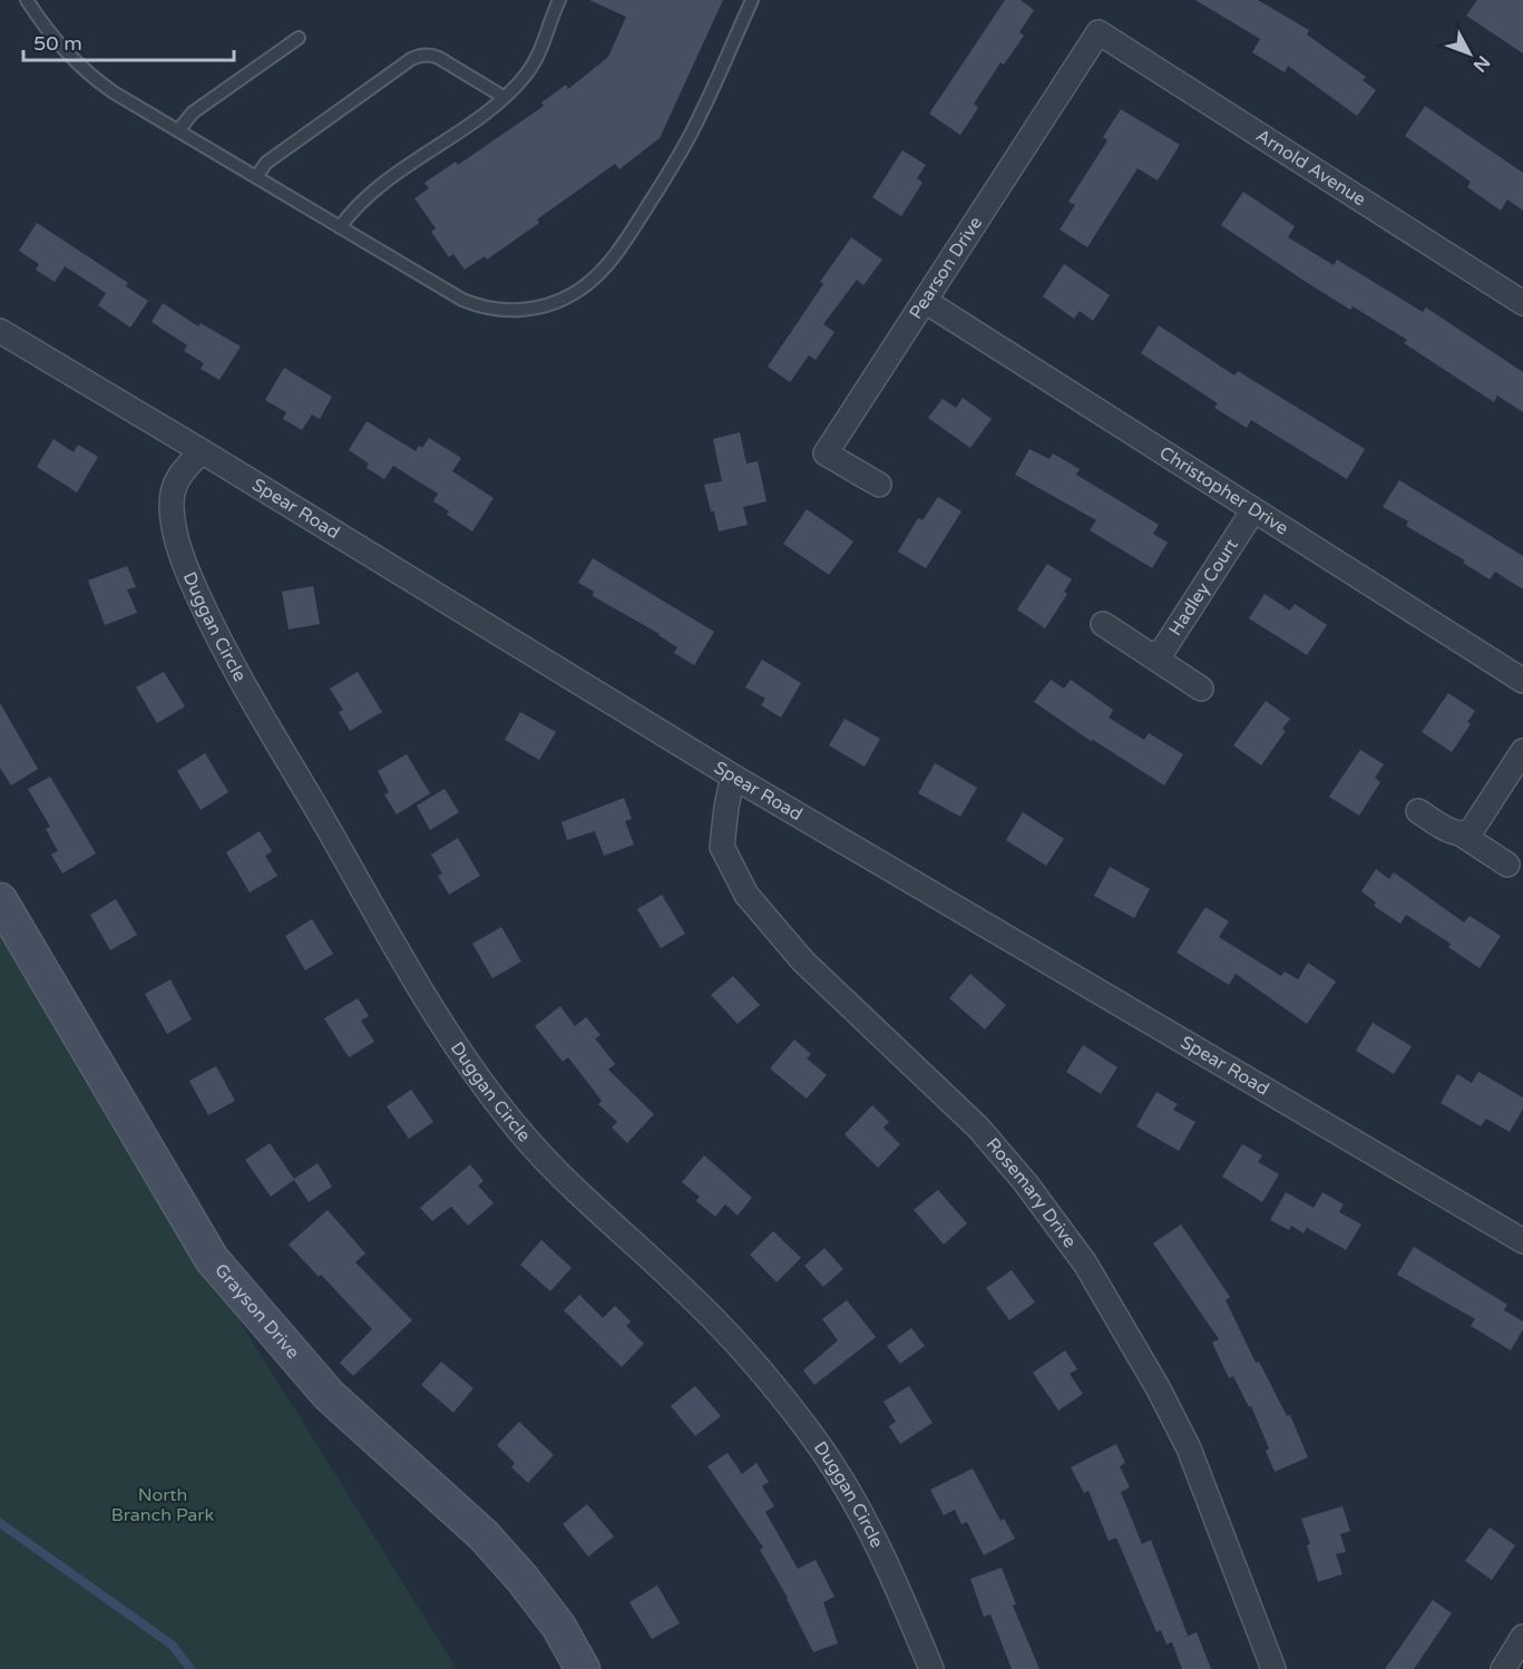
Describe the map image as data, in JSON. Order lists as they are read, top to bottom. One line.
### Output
{"streets":{"street":["Arnold Avenue","Pearson Drive","Christopher Drive","Spear Road","Hadley Court","Duggan Circle","Rosemary Drive","Grayson Drive"]},"crossings":[["Arnold Avenue","Pearson Drive"],["Pearson Drive","Christopher Drive"],["Christopher Drive","Hadley Court"],["Spear Road","Duggan Circle"],["Spear Road","Rosemary Drive"]],"parks":["North Branch Park"],"scale_bar":"50 m","north":"bottom right"}
